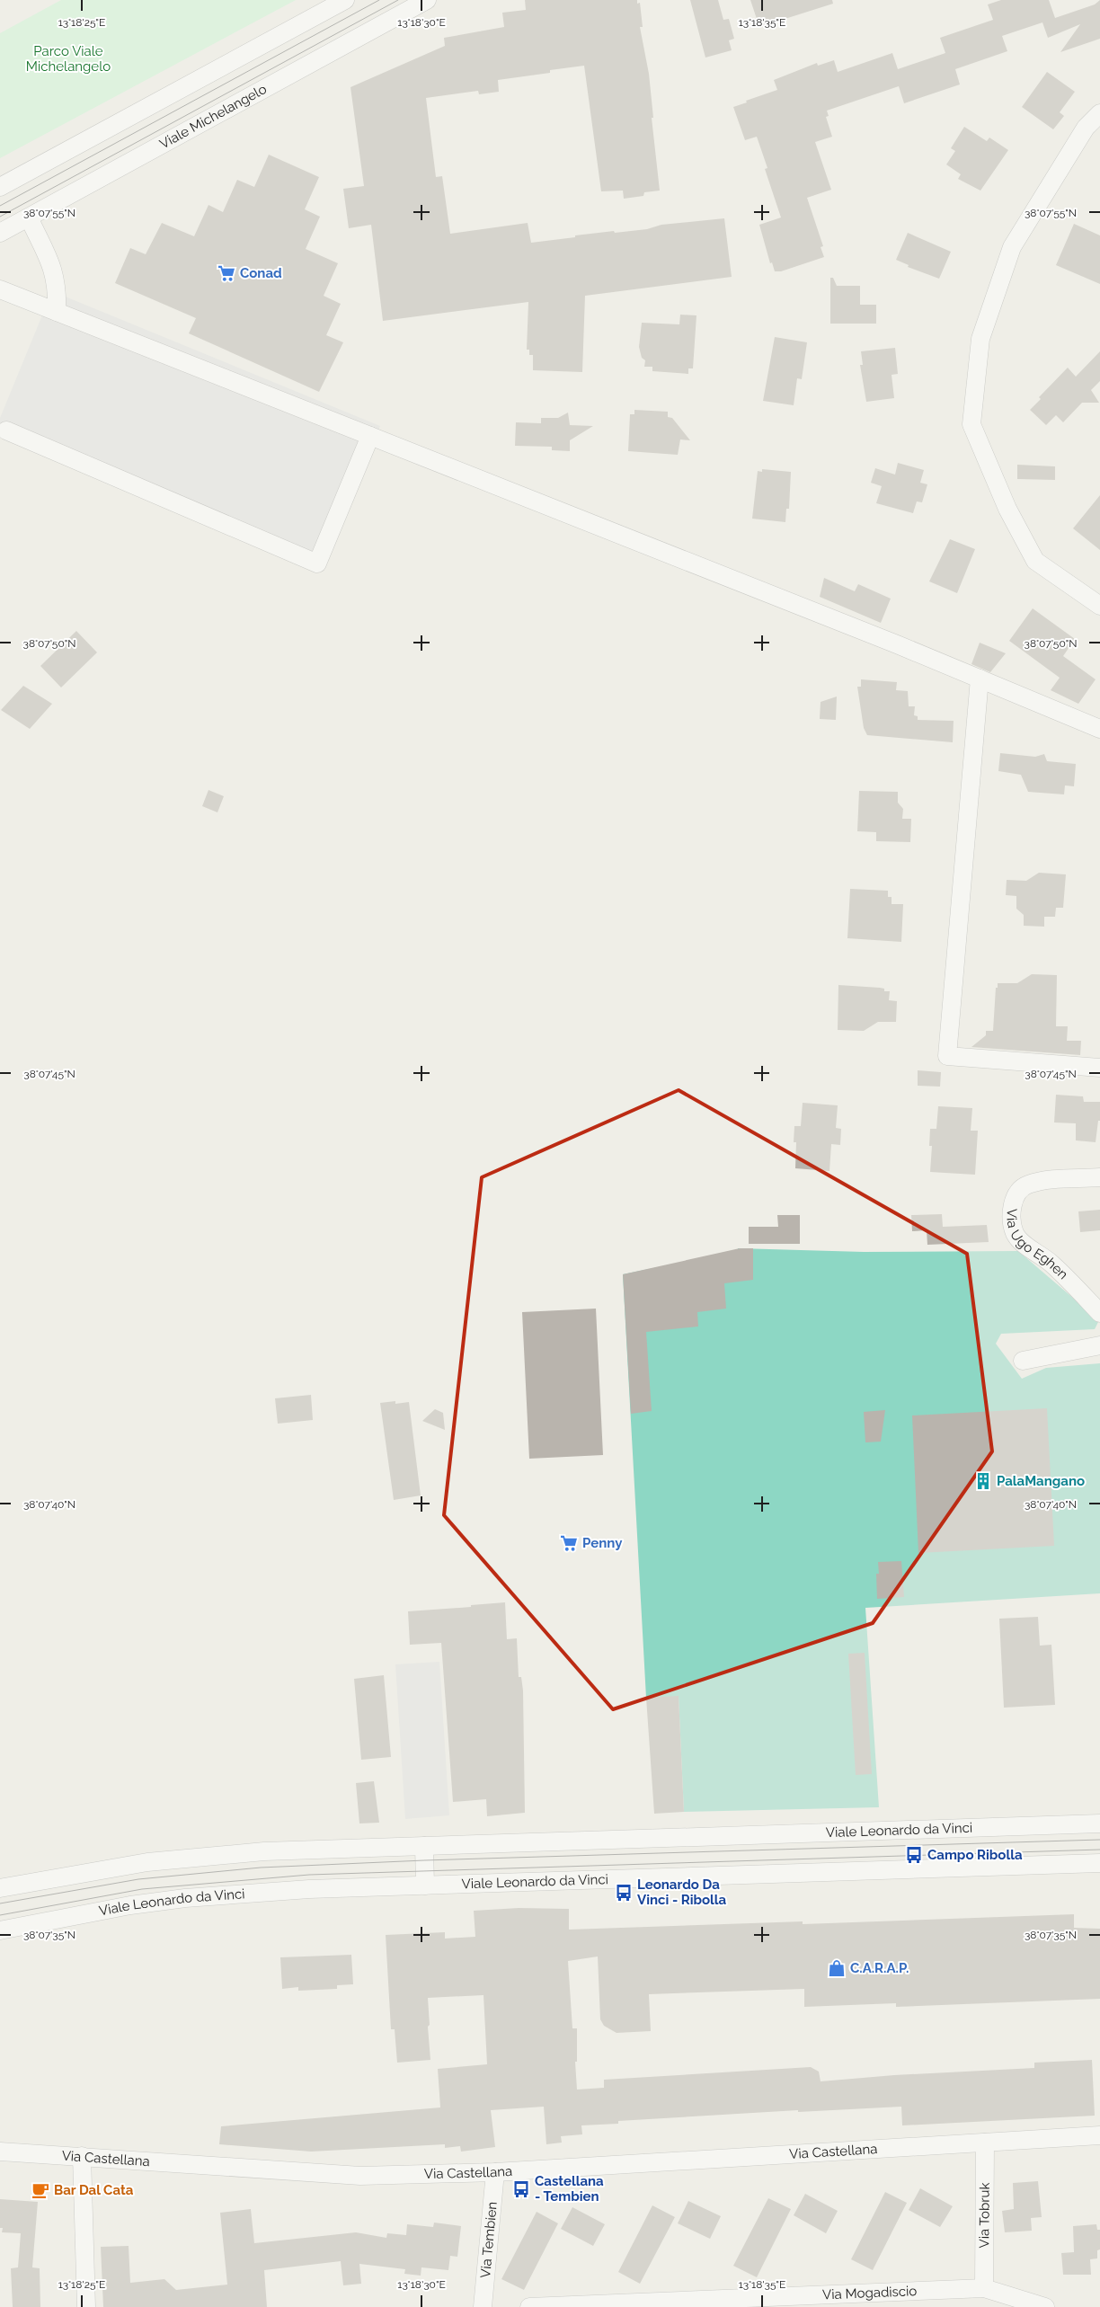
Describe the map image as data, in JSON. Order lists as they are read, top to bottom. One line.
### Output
{"streets":{"street":["Viale Michelangelo","Via Ugo Eghen","Viale Leonardo da Vinci","Via Castellana","Via Tobruk","Via Tembien","Via Mogadiscio"]},"crossings":[["Via Castellana","Via Tobruk"],["Via Castellana","Via Tembien"],["Via Tobruk","Via Mogadiscio"]],"parks":["Parco Viale Michelangelo"],"places":{"supermarket":["Conad","Penny"],"building":["PalaMangano"],"bus stop":["Campo Ribolla","Leonardo Da Vinci - Ribolla","Castellana - Tembien"],"shop":["C.A.R.A.P."],"cafe":["Bar Dal Cata"]},"coordinates":["13°18'25\"E","13°18'30\"E","13°18'35\"E","38°07'55\"N","38°07'50\"N","38°07'45\"N","38°07'40\"N","38°07'35\"N"]}
